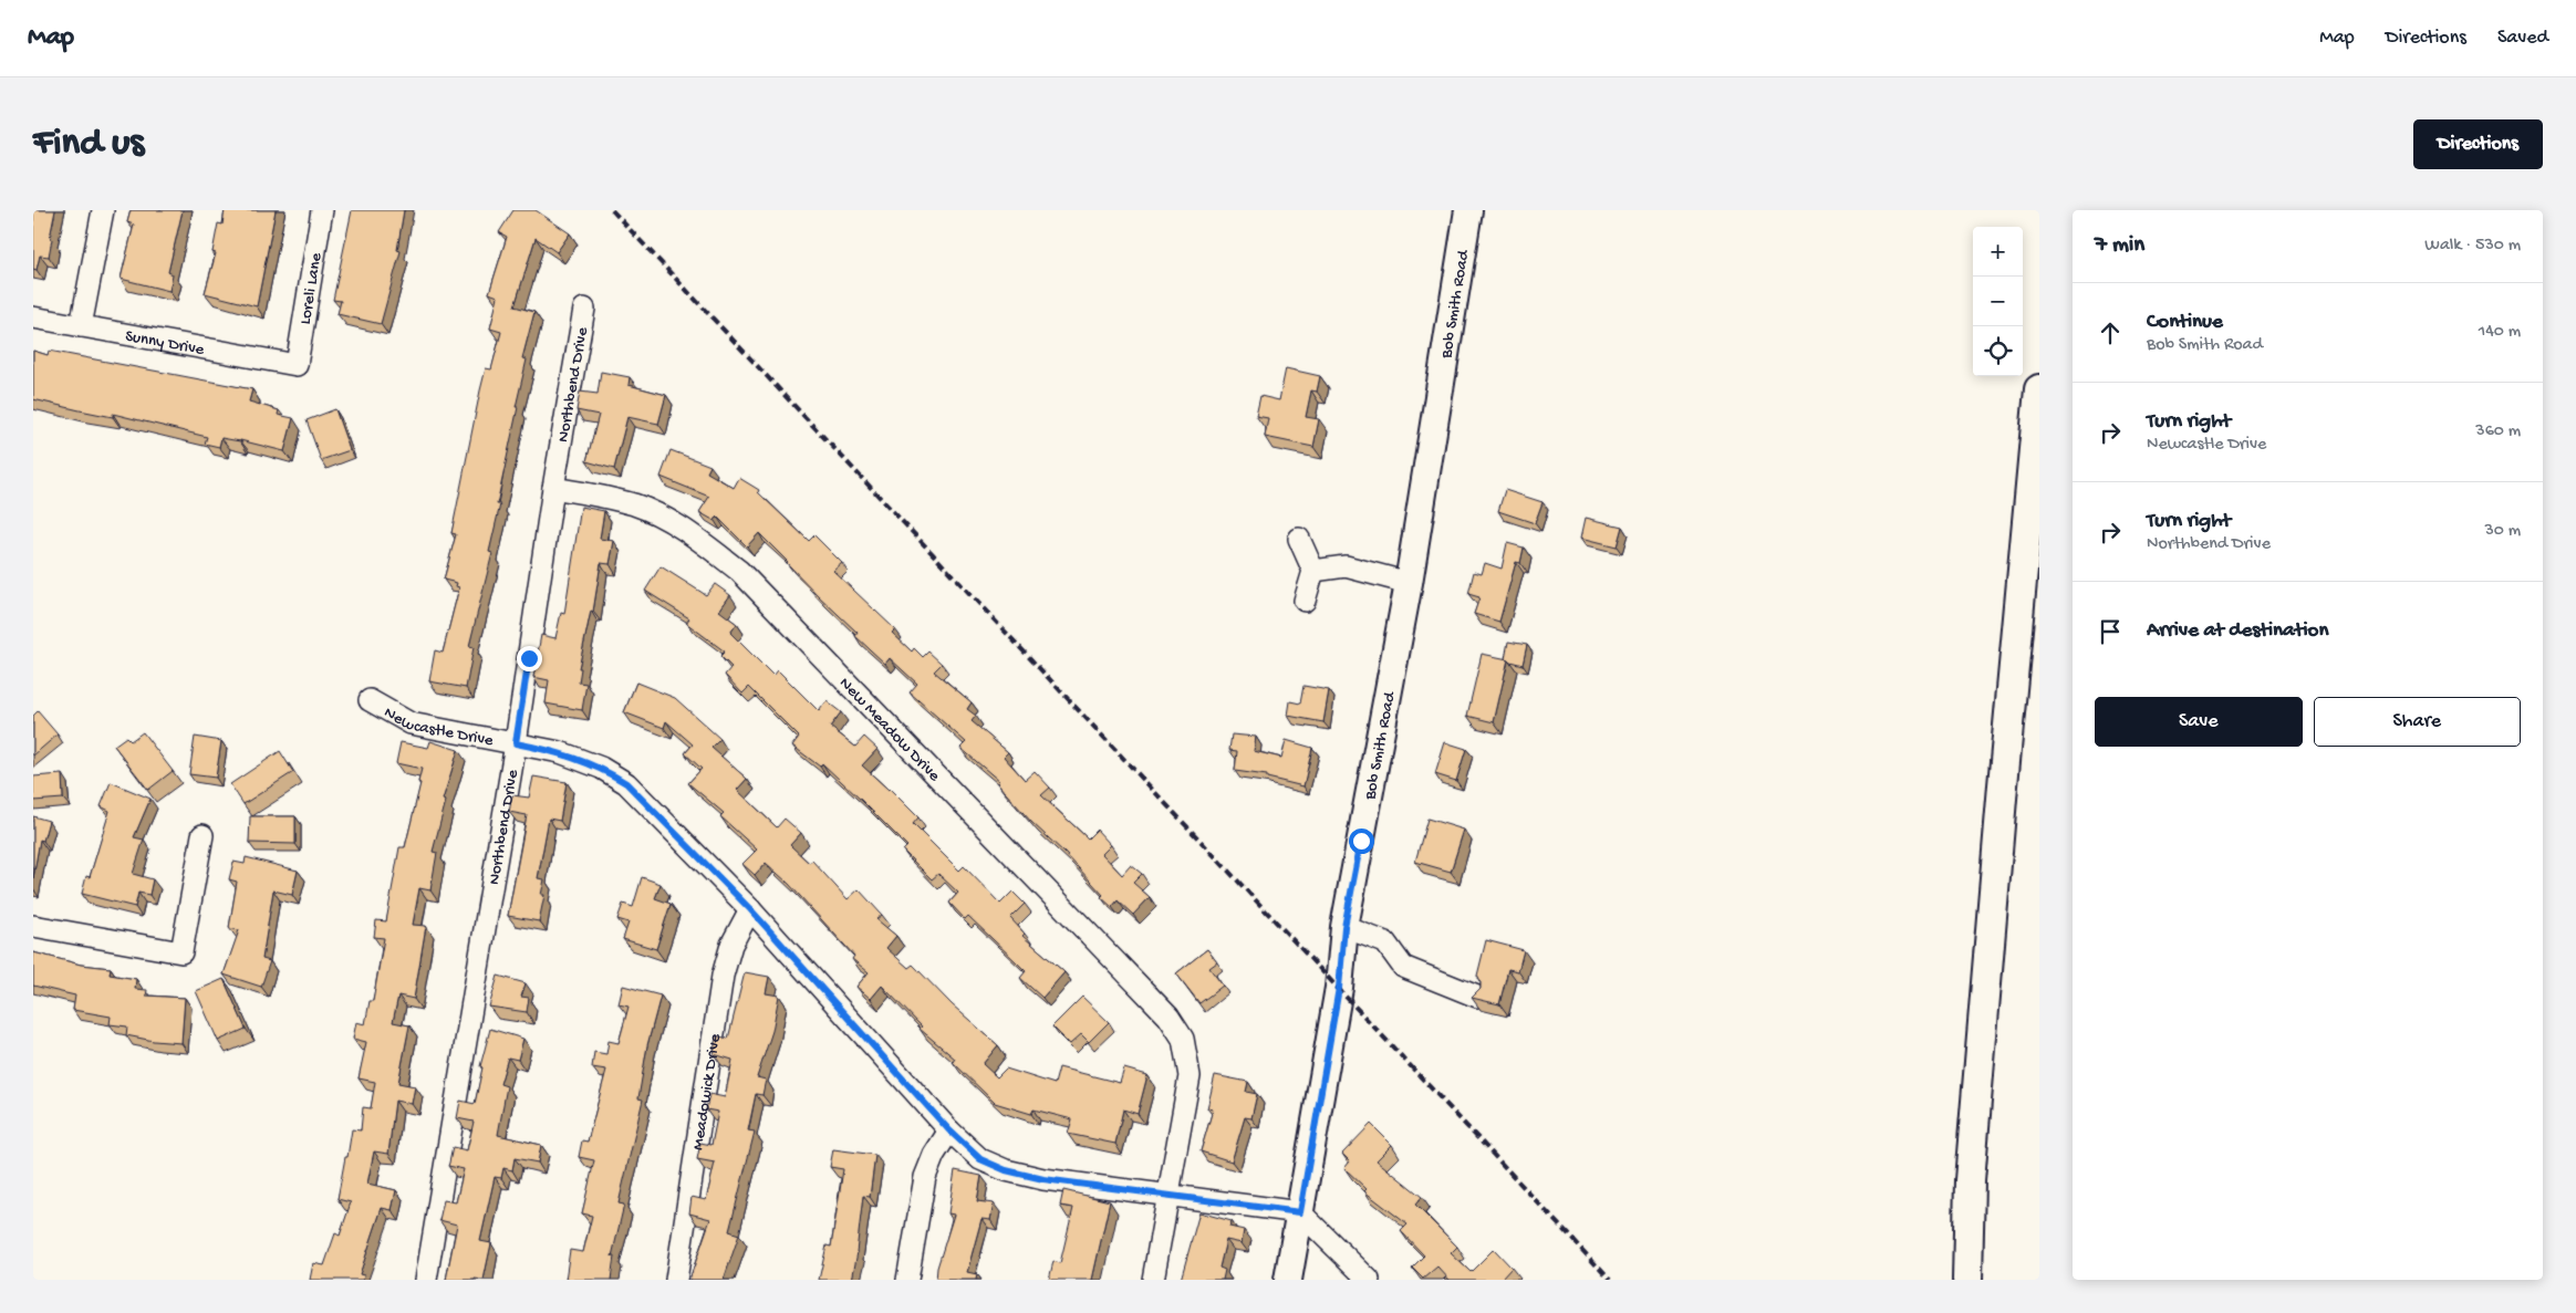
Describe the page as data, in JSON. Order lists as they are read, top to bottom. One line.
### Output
{"streets":{"street":["Loreli Lane","Bob Smith Road","Sunny Drive","Northbend Drive","Newcastle Drive","New Meadow Drive","Meadowick Drive"]},"crossings":[["Loreli Lane","Sunny Drive"],["Bob Smith Road","Newcastle Drive"],["Northbend Drive","Newcastle Drive"],["Northbend Drive","New Meadow Drive"],["Newcastle Drive","New Meadow Drive"],["Newcastle Drive","Meadowick Drive"]],"page":{"header":"Map","nav":["Map","Directions","Saved"],"buttons":["Directions",["Save","Share"]],"title":"Find us","heading":["7 min","Walk · 530 m"],"map_buttons":["+","−"],"list":[["Continue","Bob Smith Road","140 m"],["Turn right","Newcastle Drive","360 m"],["Turn right","Northbend Drive","30 m"],"Arrive at destination"]}}
